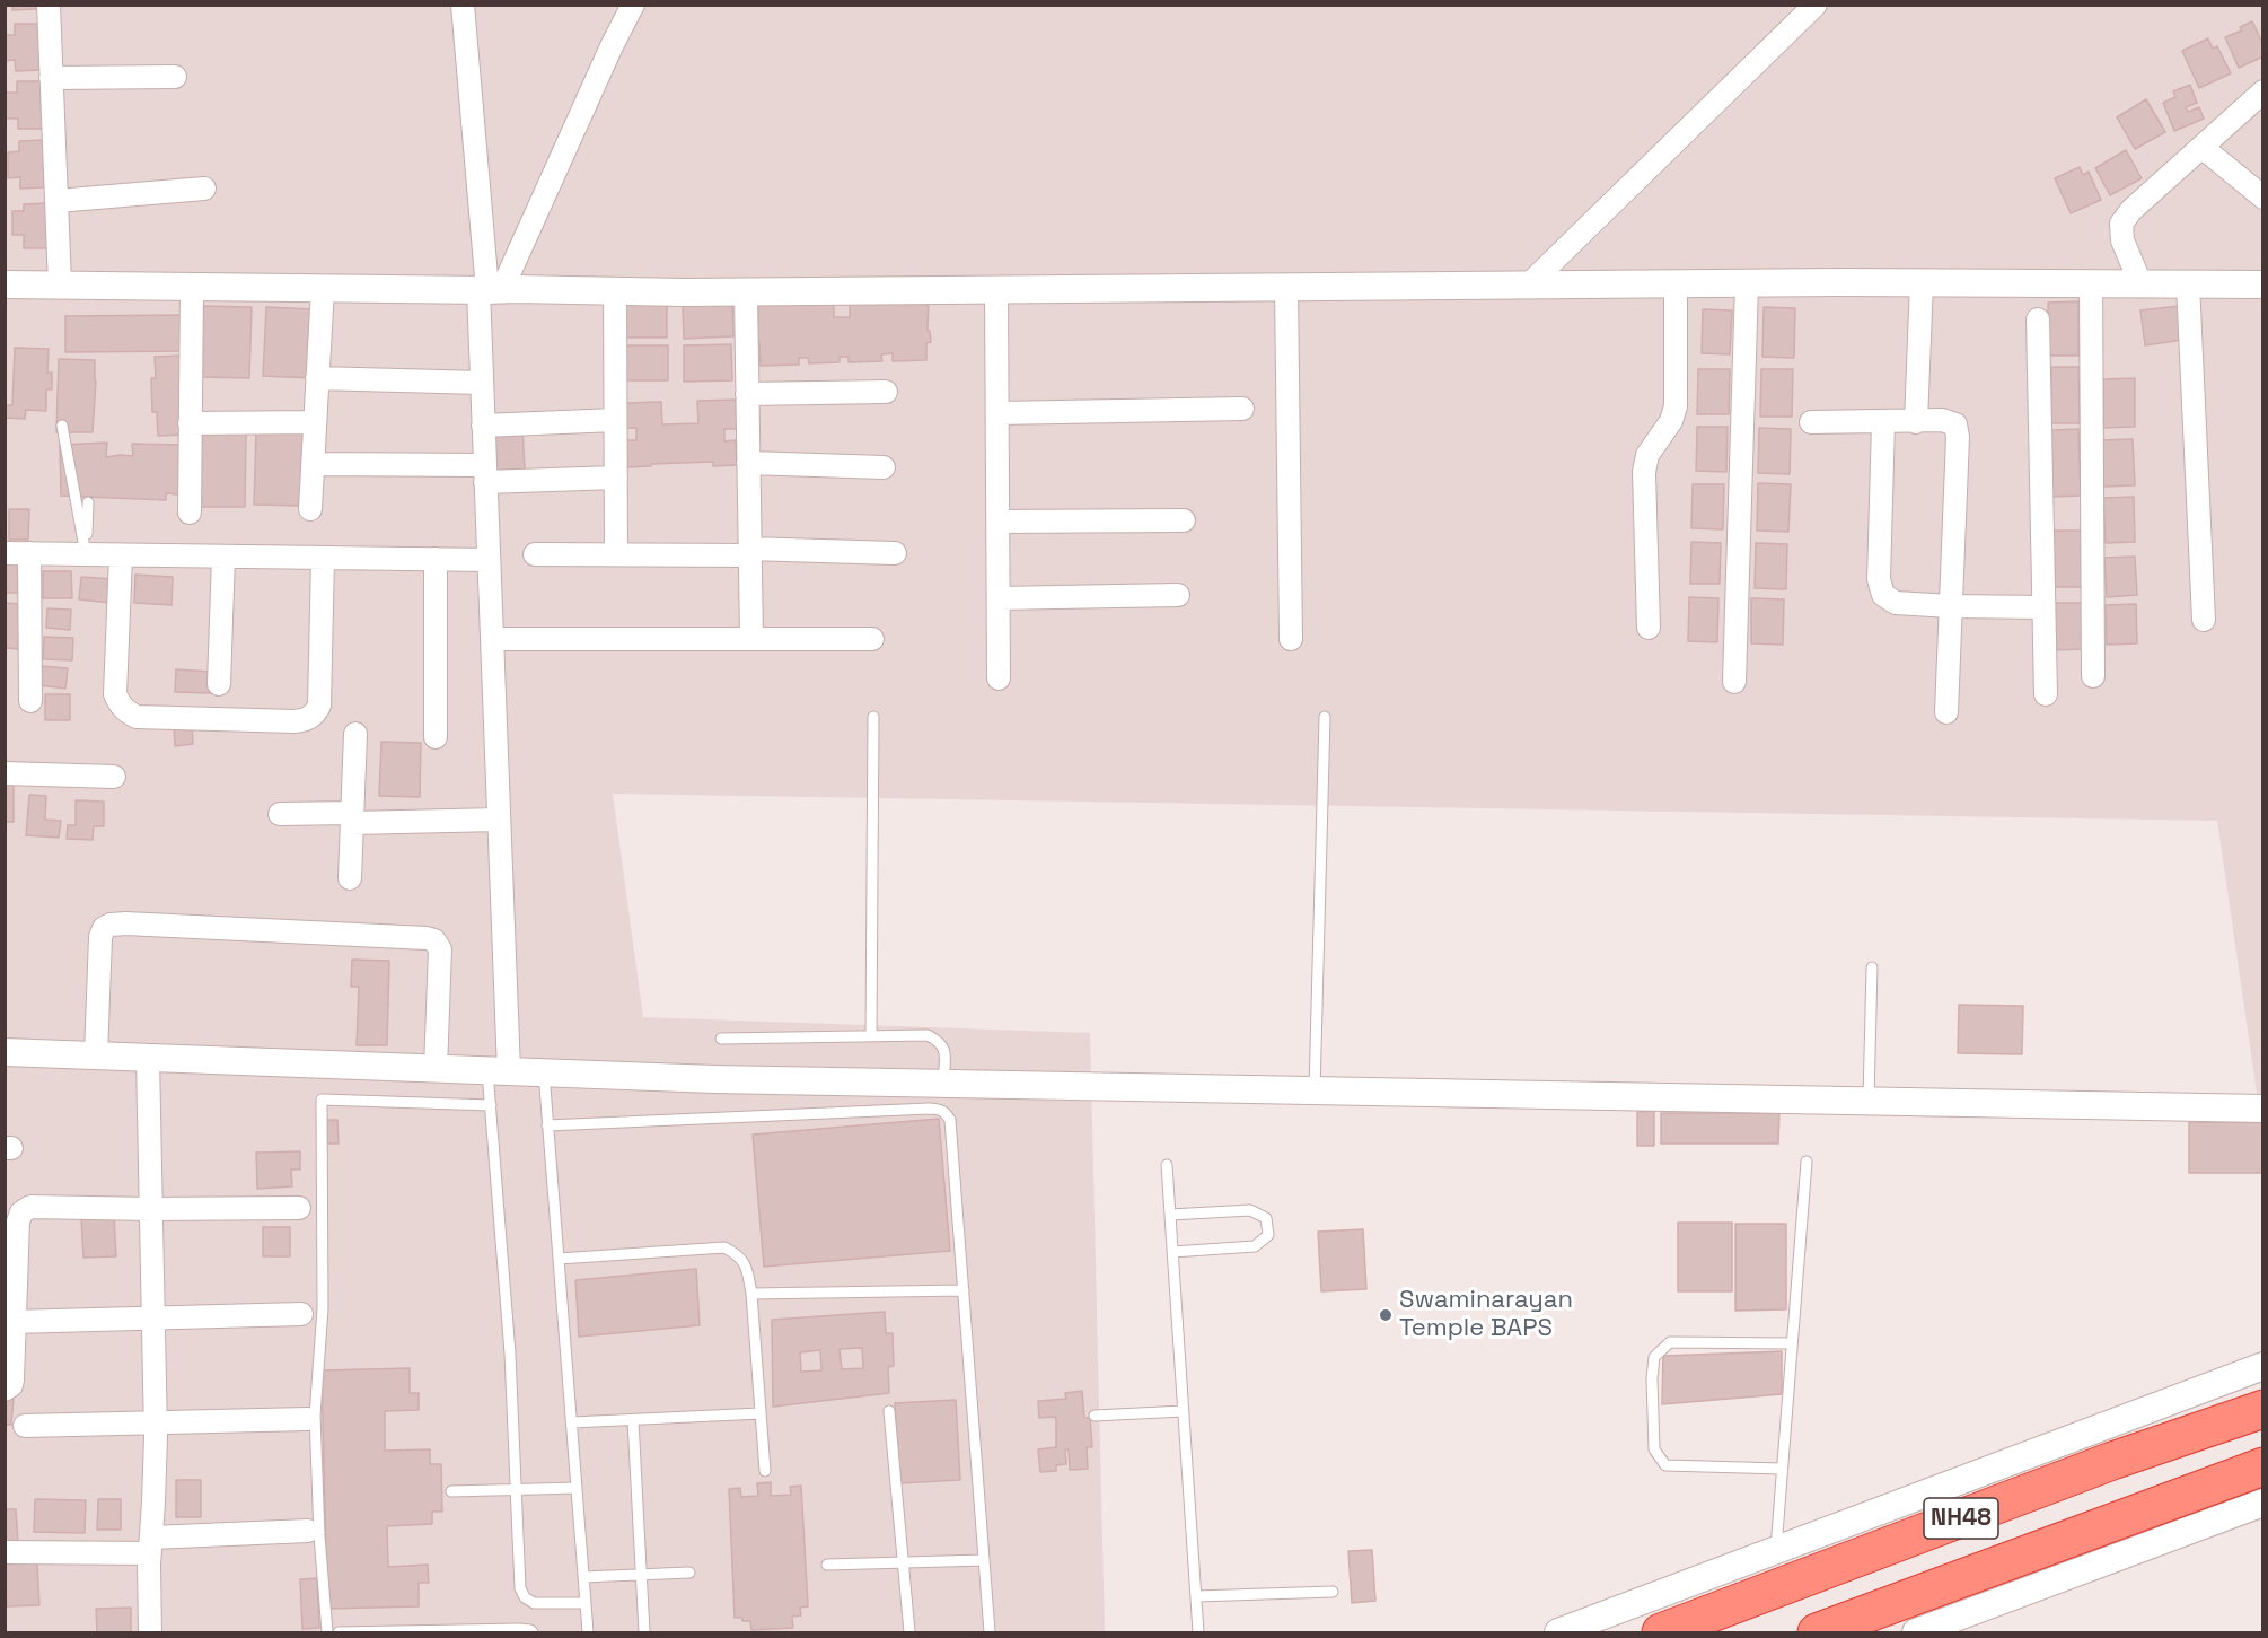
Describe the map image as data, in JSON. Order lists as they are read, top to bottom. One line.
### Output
{"streets":{"highway":["NH48"]},"places":["Swaminarayan Temple BAPS"]}
